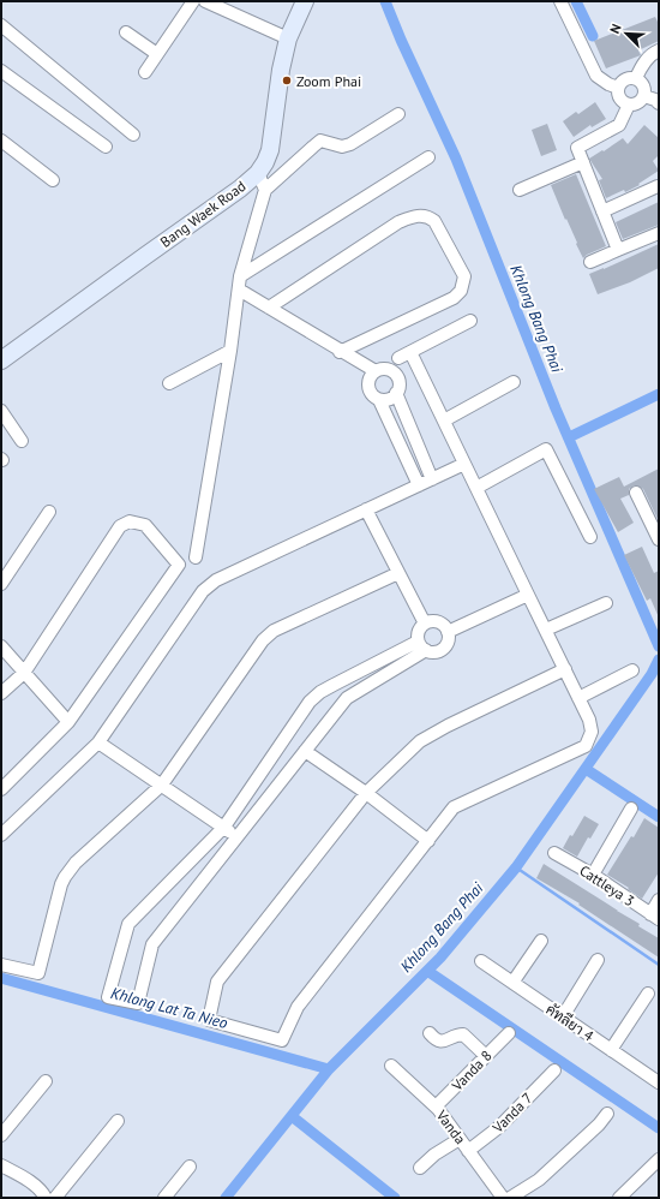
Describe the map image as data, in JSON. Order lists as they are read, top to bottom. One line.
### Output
{"streets":{"main road":["Bang Waek Road"],"street":["Cattleya 3","คัทลียา 4","Vanda 8","Vanda 7","Vanda"]},"crossings":[["Vanda 8","Vanda"],["Vanda 7","Vanda"]],"water":["Khlong Bang Phai","Khlong Lat Ta Nieo"],"places":["Zoom Phai"],"north":"top left"}
